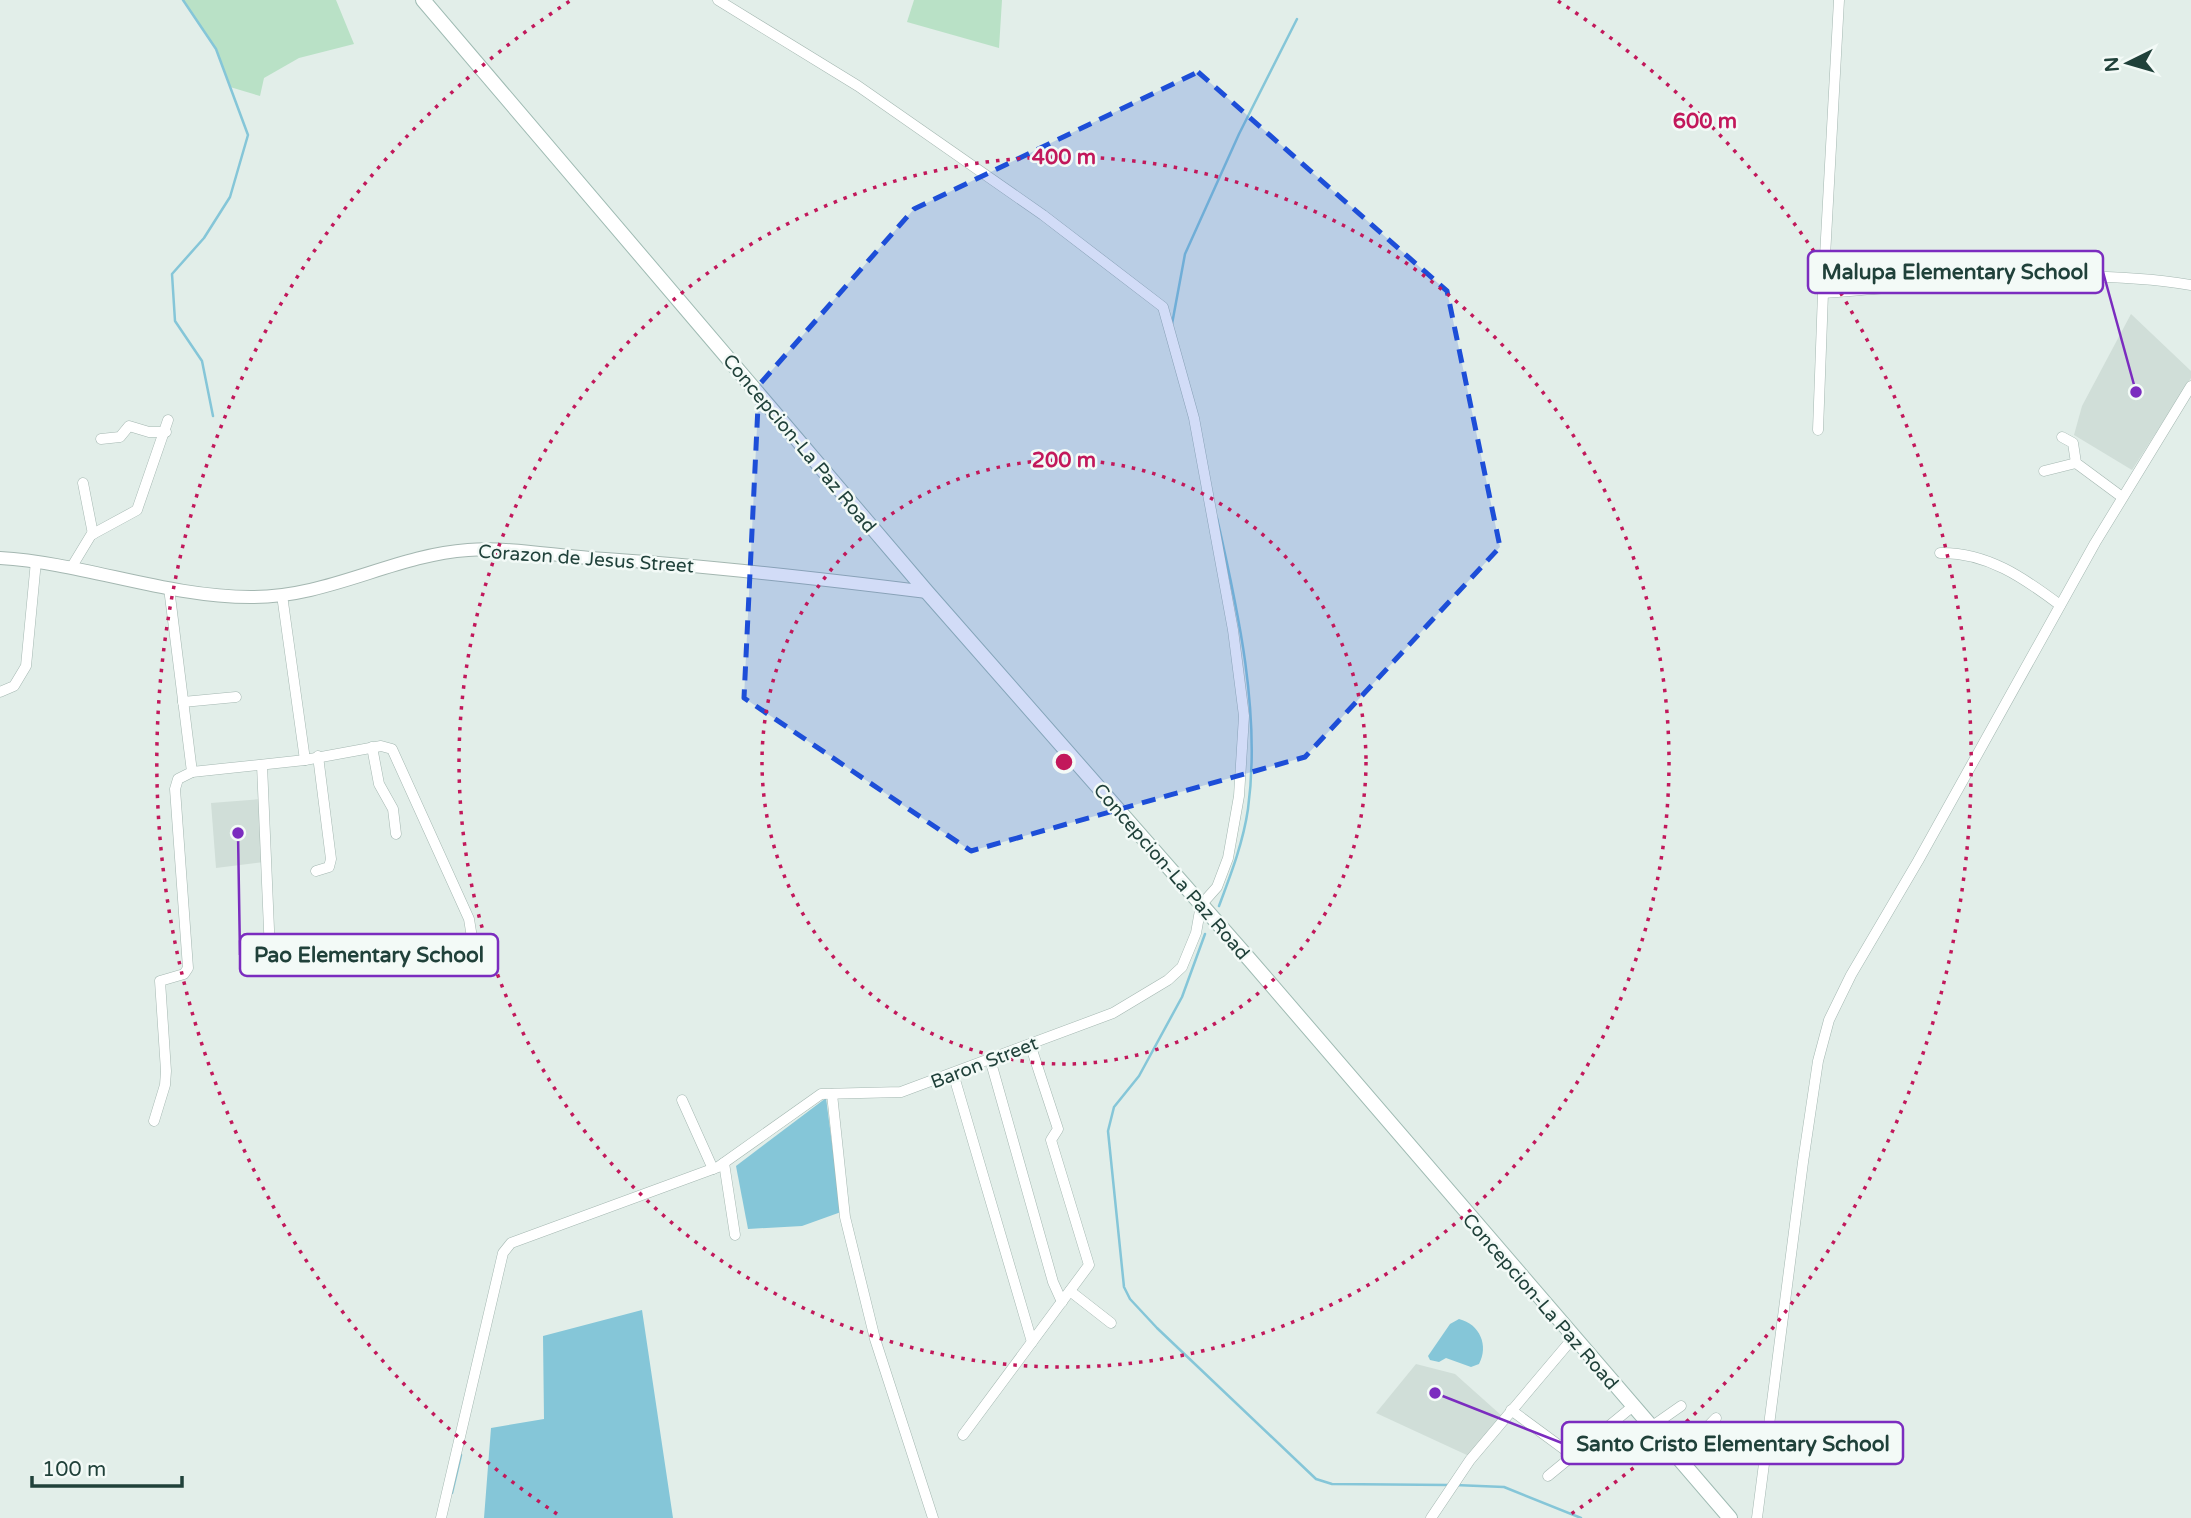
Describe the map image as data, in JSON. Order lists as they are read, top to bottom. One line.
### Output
{"streets":{"main road":["Concepcion-La Paz Road"],"street":["Corazon de Jesus Street","Baron Street"]},"crossings":[["Concepcion-La Paz Road","Corazon de Jesus Street"],["Concepcion-La Paz Road","Baron Street"]],"places":["Malupa Elementary School","Pao Elementary School","Santo Cristo Elementary School"],"scale_bar":"100 m","north":"left","rings":["600 m","400 m","200 m"]}
